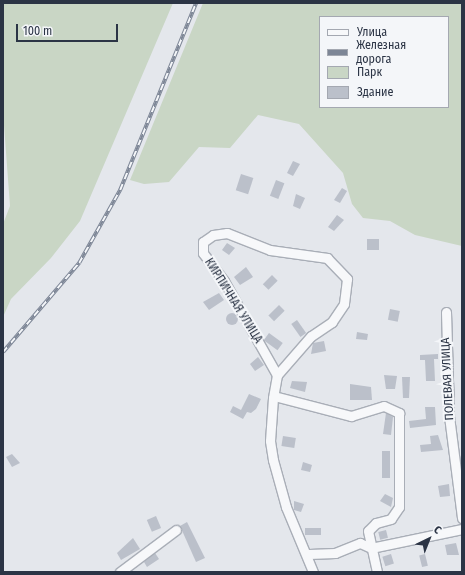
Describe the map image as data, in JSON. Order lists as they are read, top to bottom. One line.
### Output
{"streets":{"street":["КИРПИЧНАЯ УЛИЦА","ПОЛЕВАЯ УЛИЦА"]},"legend":["Улица","Железная дорога","Парк","Здание"],"scale_bar":"100 m","north":"top right"}
